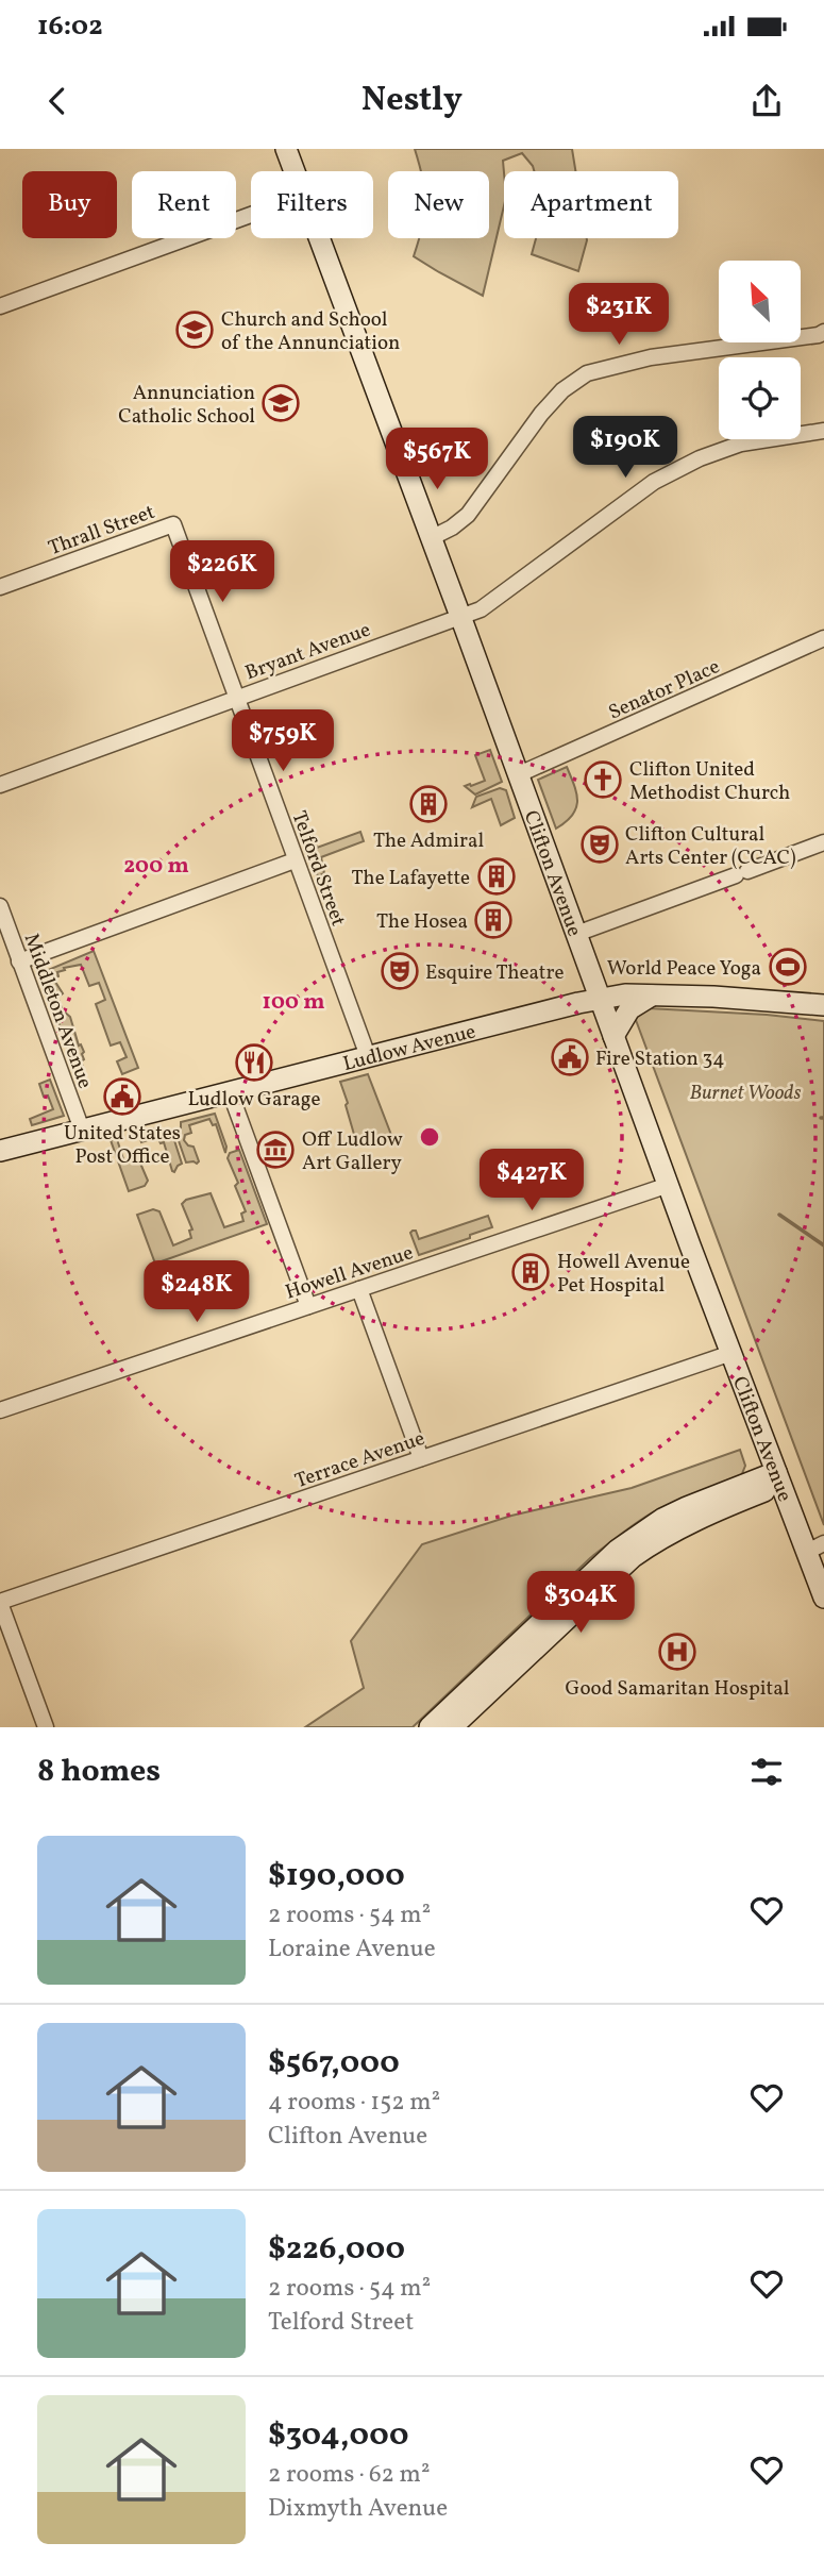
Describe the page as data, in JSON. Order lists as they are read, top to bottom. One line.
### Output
{"streets":{"main road":["Clifton Avenue","Ludlow Avenue"],"street":["Thrall Street","Bryant Avenue","Senator Place","Telford Street","Middleton Avenue","Howell Avenue","Terrace Avenue"]},"crossings":[["Thrall Street","Telford Street"],["Bryant Avenue","Telford Street"],["Bryant Avenue","Clifton Avenue"],["Senator Place","Clifton Avenue"],["Telford Street","Ludlow Avenue"],["Clifton Avenue","Ludlow Avenue"],["Clifton Avenue","Howell Avenue"],["Clifton Avenue","Terrace Avenue"],["Middleton Avenue","Ludlow Avenue"]],"parks":["Burnet Woods"],"places":{"school or university":["Church and School of the Annunciation","Annunciation Catholic School"],"church":["Clifton United Methodist Church"],"building":["The Admiral","The Lafayette","The Hosea","Howell Avenue Pet Hospital"],"theatre":["Clifton Cultural Arts Center (CCAC)","Esquire Theatre"],"sports":["World Peace Yoga"],"public building":["Fire Station 34","United States Post Office"],"restaurant":["Ludlow Garage"],"museum":["Off Ludlow Art Gallery"],"hospital":["Good Samaritan Hospital"]},"north":"top left","page":{"status":"16:02","header":"Nestly","chip":["Buy","Rent","Filters","New","Apartment"],"price":["$231K","$190K","$567K","$226K","$759K","$427K","$248K","$304K"],"heading":"8 homes","list":[{"name":"$190,000","note":"2 rooms · 54 m² · Loraine Avenue"},{"name":"$567,000","note":"4 rooms · 152 m² · Clifton Avenue"},{"name":"$226,000","note":"2 rooms · 54 m² · Telford Street"},{"name":"$304,000","note":"2 rooms · 62 m² · Dixmyth Avenue"}]},"rings":["200 m","100 m"]}
